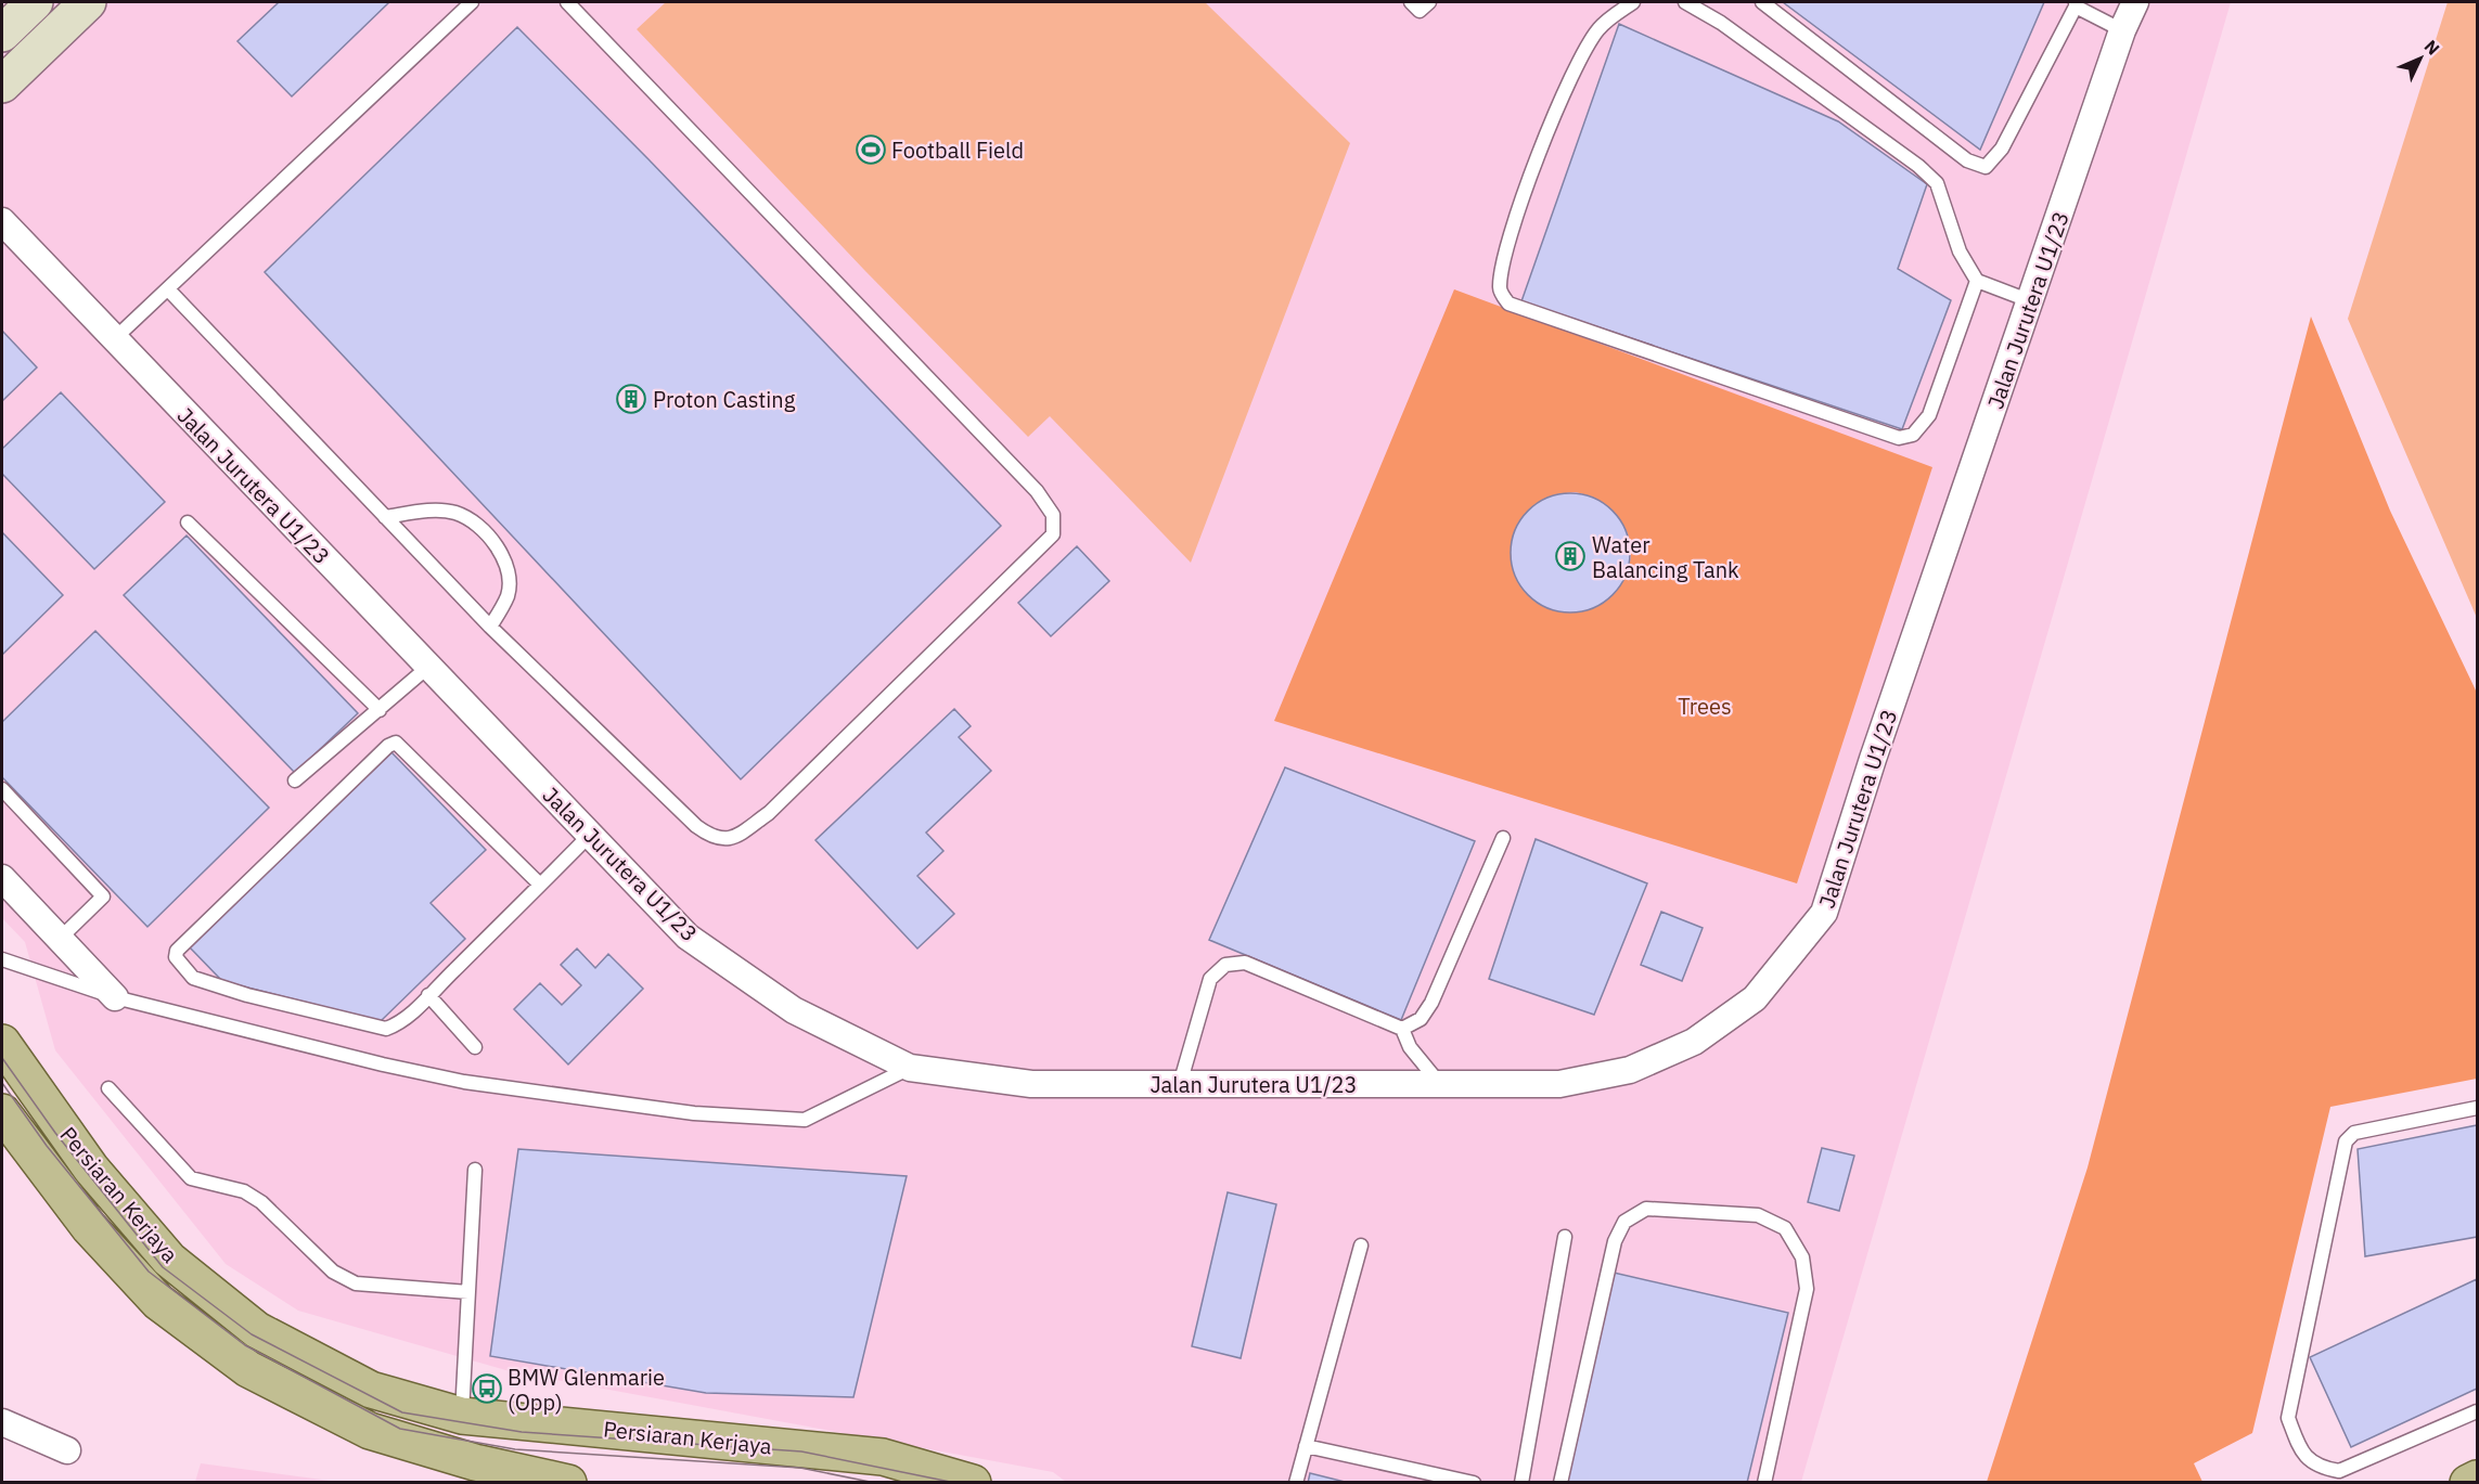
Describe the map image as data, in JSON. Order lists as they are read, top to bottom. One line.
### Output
{"streets":{"main road":["Persiaran Kerjaya"],"street":["Jalan Jurutera U1/23"]},"parks":["Trees"],"places":{"sports":["Football Field"],"building":["Proton Casting","Water Balancing Tank"],"bus stop":["BMW Glenmarie (Opp)"]},"north":"top right"}
